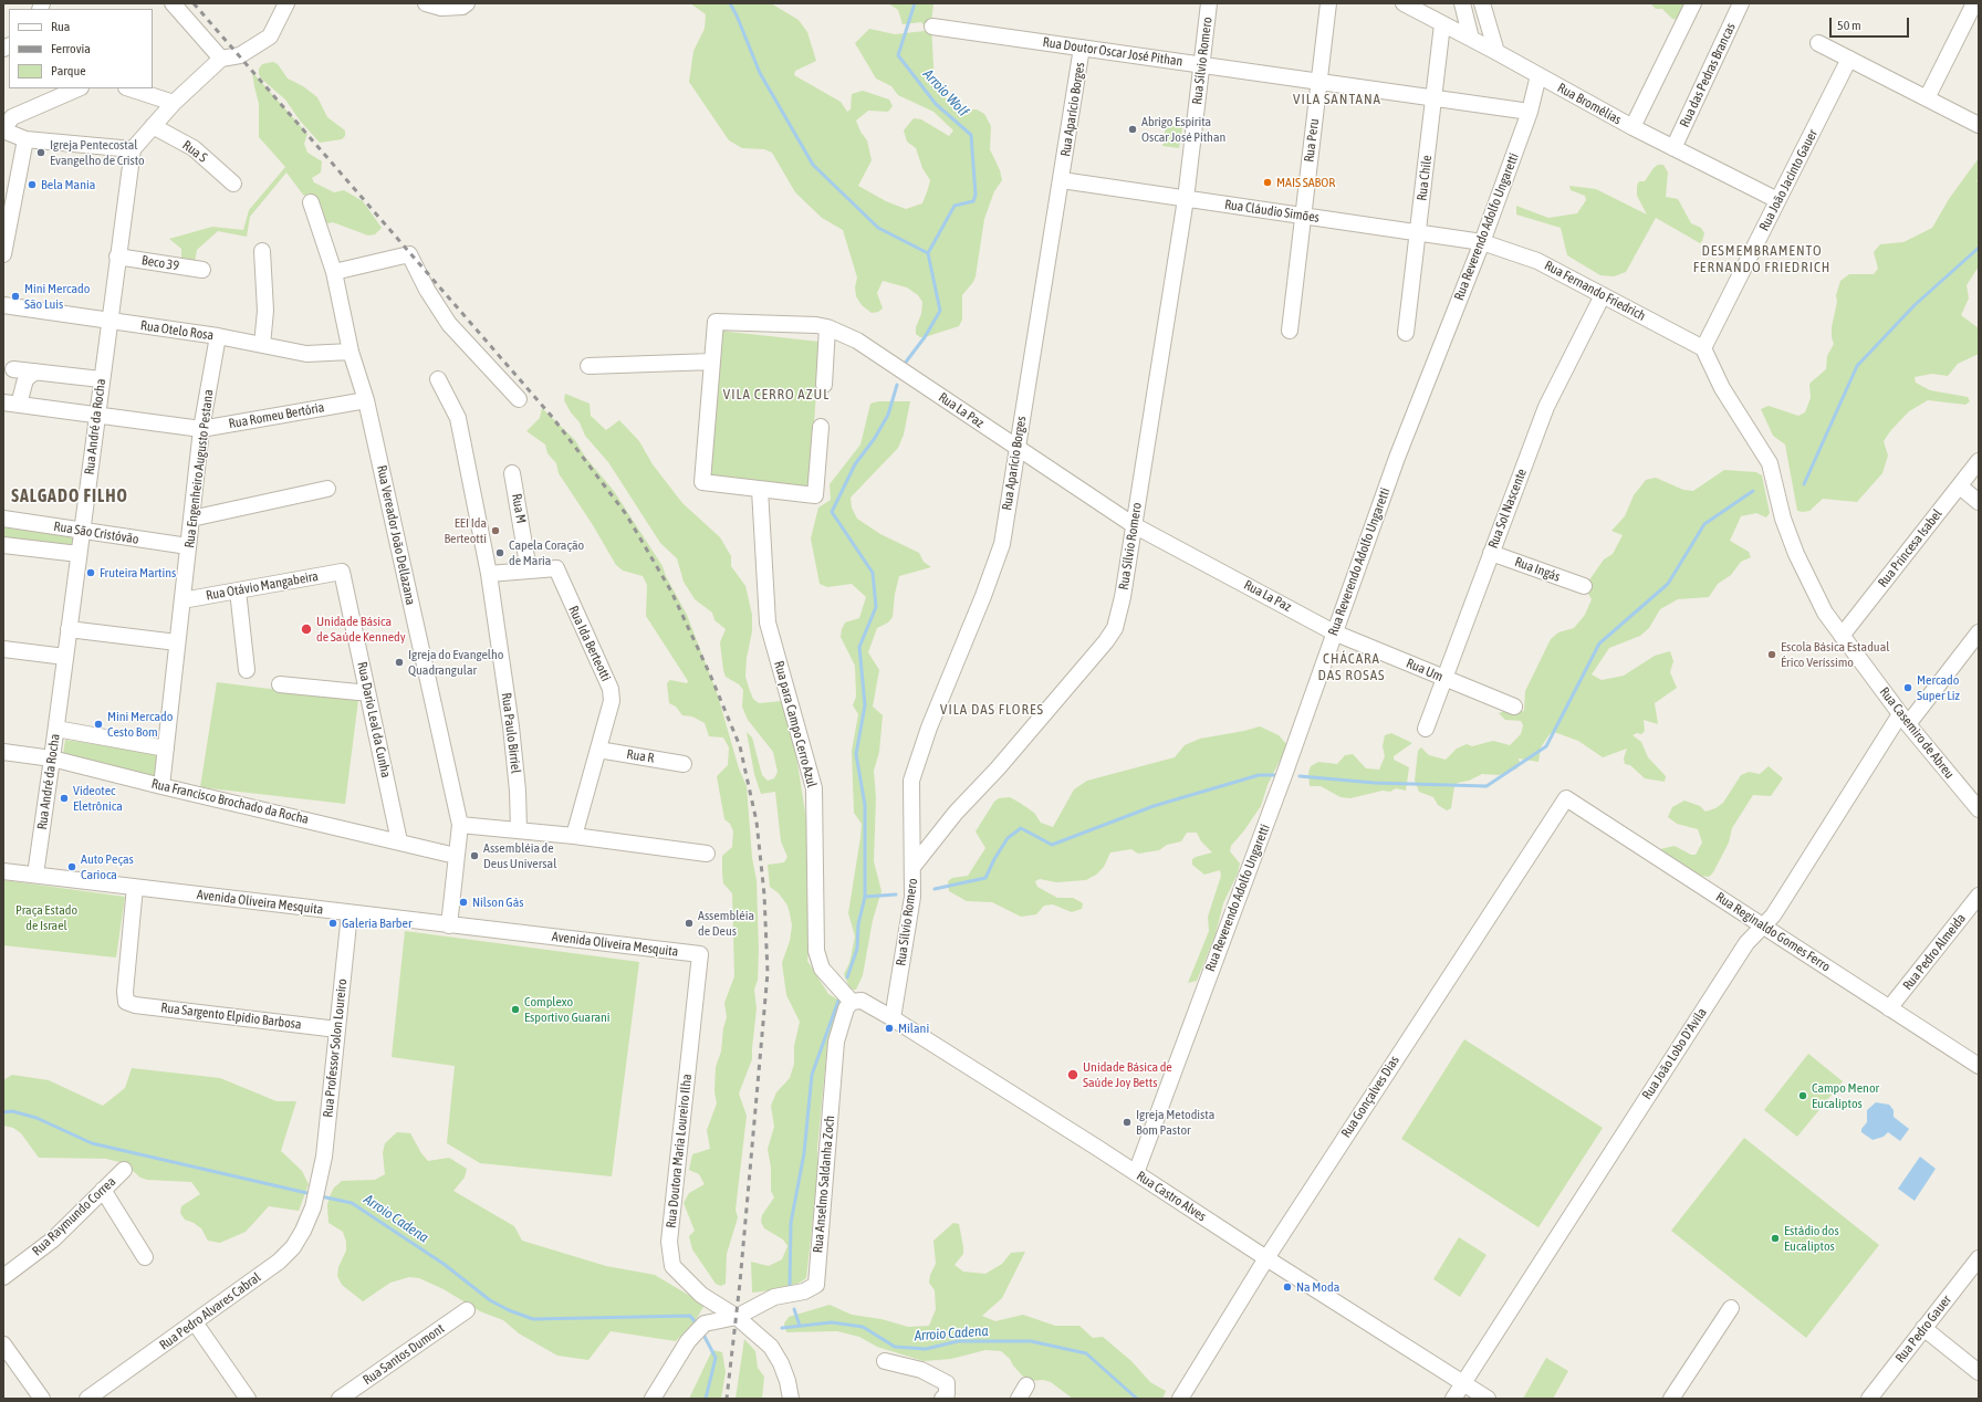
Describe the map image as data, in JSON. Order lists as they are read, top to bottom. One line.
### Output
{"streets":{"street":["Rua Doutor Oscar José Pithan","Rua Sílvio Romero","Rua das Pedras Brancas","Rua Bromélias","Rua Aparício Borges","Rua Peru","Rua S","Rua Chile","Rua João Jacinto Gauer","Rua Cláudio Simões","Rua Reverendo Adolfo Ungaretti","Beco 39","Rua Fernando Friedrich","Rua Otelo Rosa","Rua La Paz","Rua Romeu Bertória","Rua André da Rocha","Rua Engenheiro Augusto Pestana","Rua M","Rua Sol Nascente","Rua São Cristóvão","Rua Vereador João Dellazana","Rua Princesa Isabel","Rua Ingás","Rua Otávio Mangabeira","Rua Ida Berteotti","Rua Um","Rua Dario Leal da Cunha","Rua para Campo Cerro Azul","Rua Paulo Birriel","Rua Casemiro de Abreu","Rua R","Rua Francisco Brochado da Rocha","Avenida Oliveira Mesquita","Rua Reginaldo Gomes Ferro","Rua Pedro Almeida","Rua Sargento Elpídio Barbosa","Rua Professor Solon Loureiro","Rua João Lobo D'Avila","Rua Gonçalves Dias","Rua Doutora Maria Loureiro Ilha","Rua Anselmo Saldanha Zoch","Rua Castro Alves","Rua Raymundo Correa","Rua Pedro Alvares Cabral","Rua Pedro Gauer","Rua Santos Dumont"]},"crossings":[["Rua Doutor Oscar José Pithan","Rua Sílvio Romero"],["Rua Doutor Oscar José Pithan","Rua Aparício Borges"],["Rua Doutor Oscar José Pithan","Rua Peru"],["Rua Doutor Oscar José Pithan","Rua Chile"],["Rua Doutor Oscar José Pithan","Rua Reverendo Adolfo Ungaretti"],["Rua Sílvio Romero","Rua Aparício Borges"],["Rua Sílvio Romero","Rua Cláudio Simões"],["Rua Sílvio Romero","Rua La Paz"],["Rua Sílvio Romero","Rua Castro Alves"],["Rua das Pedras Brancas","Rua Bromélias"],["Rua Bromélias","Rua Chile"],["Rua Bromélias","Rua João Jacinto Gauer"],["Rua Bromélias","Rua Reverendo Adolfo Ungaretti"],["Rua Aparício Borges","Rua Cláudio Simões"],["Rua Aparício Borges","Rua La Paz"],["Rua Peru","Rua Cláudio Simões"],["Rua Chile","Rua Cláudio Simões"],["Rua João Jacinto Gauer","Rua Fernando Friedrich"],["Rua João Jacinto Gauer","Rua Casemiro de Abreu"],["Rua Cláudio Simões","Rua Reverendo Adolfo Ungaretti"],["Rua Cláudio Simões","Rua Fernando Friedrich"],["Rua Reverendo Adolfo Ungaretti","Rua Fernando Friedrich"],["Rua Reverendo Adolfo Ungaretti","Rua La Paz"],["Rua Reverendo Adolfo Ungaretti","Rua Um"],["Rua Reverendo Adolfo Ungaretti","Rua Castro Alves"],["Beco 39","Rua André da Rocha"],["Rua Fernando Friedrich","Rua Sol Nascente"],["Rua Fernando Friedrich","Rua Casemiro de Abreu"],["Rua Otelo Rosa","Rua André da Rocha"],["Rua Otelo Rosa","Rua Engenheiro Augusto Pestana"],["Rua Otelo Rosa","Rua Vereador João Dellazana"],["Rua La Paz","Rua Um"],["Rua Romeu Bertória","Rua André da Rocha"],["Rua Romeu Bertória","Rua Engenheiro Augusto Pestana"],["Rua Romeu Bertória","Rua Vereador João Dellazana"],["Rua André da Rocha","Rua São Cristóvão"],["Rua André da Rocha","Rua Francisco Brochado da Rocha"],["Rua André da Rocha","Avenida Oliveira Mesquita"],["Rua Engenheiro Augusto Pestana","Rua São Cristóvão"],["Rua Engenheiro Augusto Pestana","Rua Otávio Mangabeira"],["Rua Engenheiro Augusto Pestana","Rua Francisco Brochado da Rocha"],["Rua M","Rua Ida Berteotti"],["Rua Sol Nascente","Rua Ingás"],["Rua Sol Nascente","Rua Um"],["Rua Vereador João Dellazana","Rua Francisco Brochado da Rocha"],["Rua Vereador João Dellazana","Avenida Oliveira Mesquita"],["Rua Princesa Isabel","Rua Casemiro de Abreu"],["Rua Otávio Mangabeira","Rua Dario Leal da Cunha"],["Rua Ida Berteotti","Rua Paulo Birriel"],["Rua Ida Berteotti","Rua R"],["Rua Dario Leal da Cunha","Rua Francisco Brochado da Rocha"],["Rua para Campo Cerro Azul","Rua Anselmo Saldanha Zoch"],["Rua para Campo Cerro Azul","Rua Castro Alves"],["Rua Casemiro de Abreu","Rua João Lobo D'Avila"],["Avenida Oliveira Mesquita","Rua Sargento Elpídio Barbosa"],["Avenida Oliveira Mesquita","Rua Professor Solon Loureiro"],["Avenida Oliveira Mesquita","Rua Doutora Maria Loureiro Ilha"],["Rua Reginaldo Gomes Ferro","Rua Pedro Almeida"],["Rua Reginaldo Gomes Ferro","Rua João Lobo D'Avila"],["Rua Reginaldo Gomes Ferro","Rua Gonçalves Dias"],["Rua Sargento Elpídio Barbosa","Rua Professor Solon Loureiro"],["Rua Professor Solon Loureiro","Rua Pedro Alvares Cabral"],["Rua João Lobo D'Avila","Rua Castro Alves"],["Rua Gonçalves Dias","Rua Castro Alves"],["Rua Doutora Maria Loureiro Ilha","Rua Anselmo Saldanha Zoch"],["Rua Anselmo Saldanha Zoch","Rua Castro Alves"]],"districts":["VILA SANTANA","DESMEMBRAMENTO FERNANDO FRIEDRICH","VILA CERRO AZUL","SALGADO FILHO","CHÁCARA DAS ROSAS","VILA DAS FLORES"],"water":["Arroio Wolf","Arroio Cadena"],"parks":["Praça Estado de Israel"],"places":["Abrigo Espírita Oscar José Pithan","Igreja Pentecostal Evangelho de Cristo","MAIS SABOR","Bela Mania","Mini Mercado São Luis","EEI Ida Berteotti","Capela Coração de Maria","Fruteira Martins","Unidade Básica de Saúde Kennedy","Escola Básica Estadual Érico Veríssimo","Igreja do Evangelho Quadrangular","Mercado Super Liz","Mini Mercado Cesto Bom","Videotec Eletrônica","Assembléia de Deus Universal","Auto Peças Carioca","Nilson Gás","Galeria Barber","Assembléia de Deus","Complexo Esportivo Guarani","Milani","Unidade Básica de Saúde Joy Betts","Campo Menor Eucalíptos","Igreja Metodista Bom Pastor","Estádio dos Eucaliptos","Na Moda"],"legend":["Rua","Ferrovia","Parque"],"scale_bar":"50 m"}
